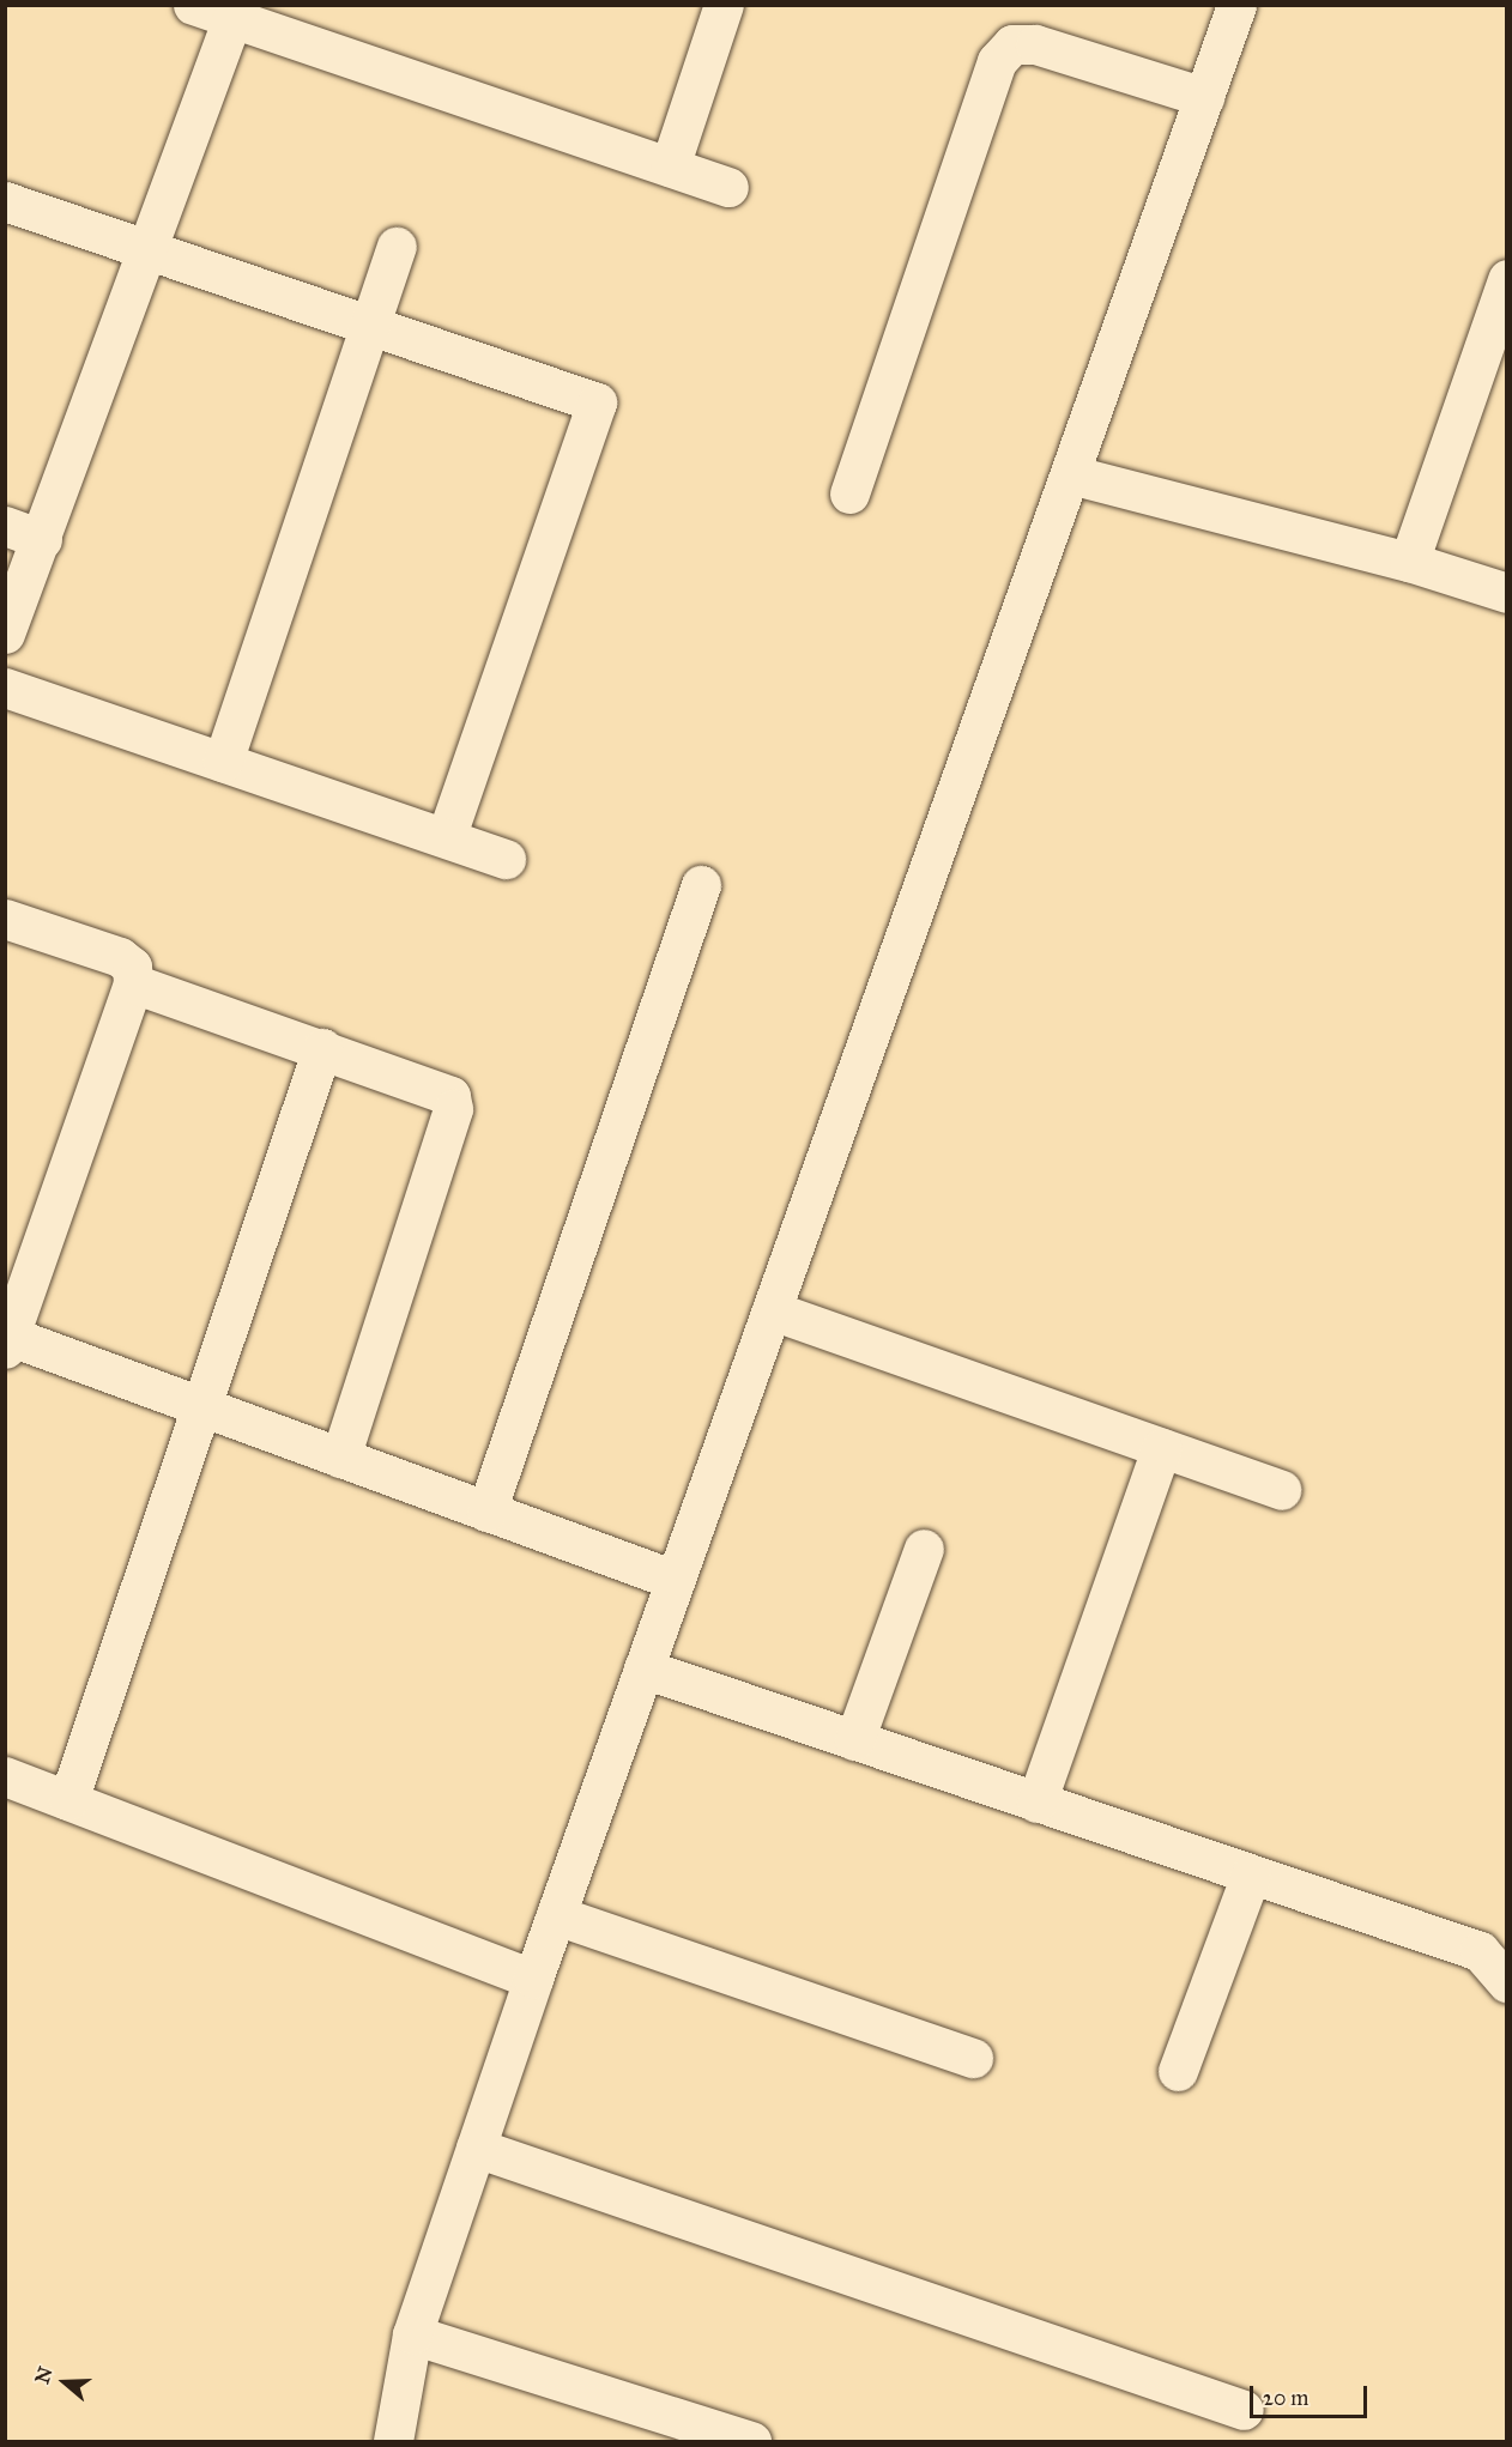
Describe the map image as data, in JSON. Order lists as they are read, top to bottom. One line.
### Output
{"scale_bar":"20 m","north":"left"}
